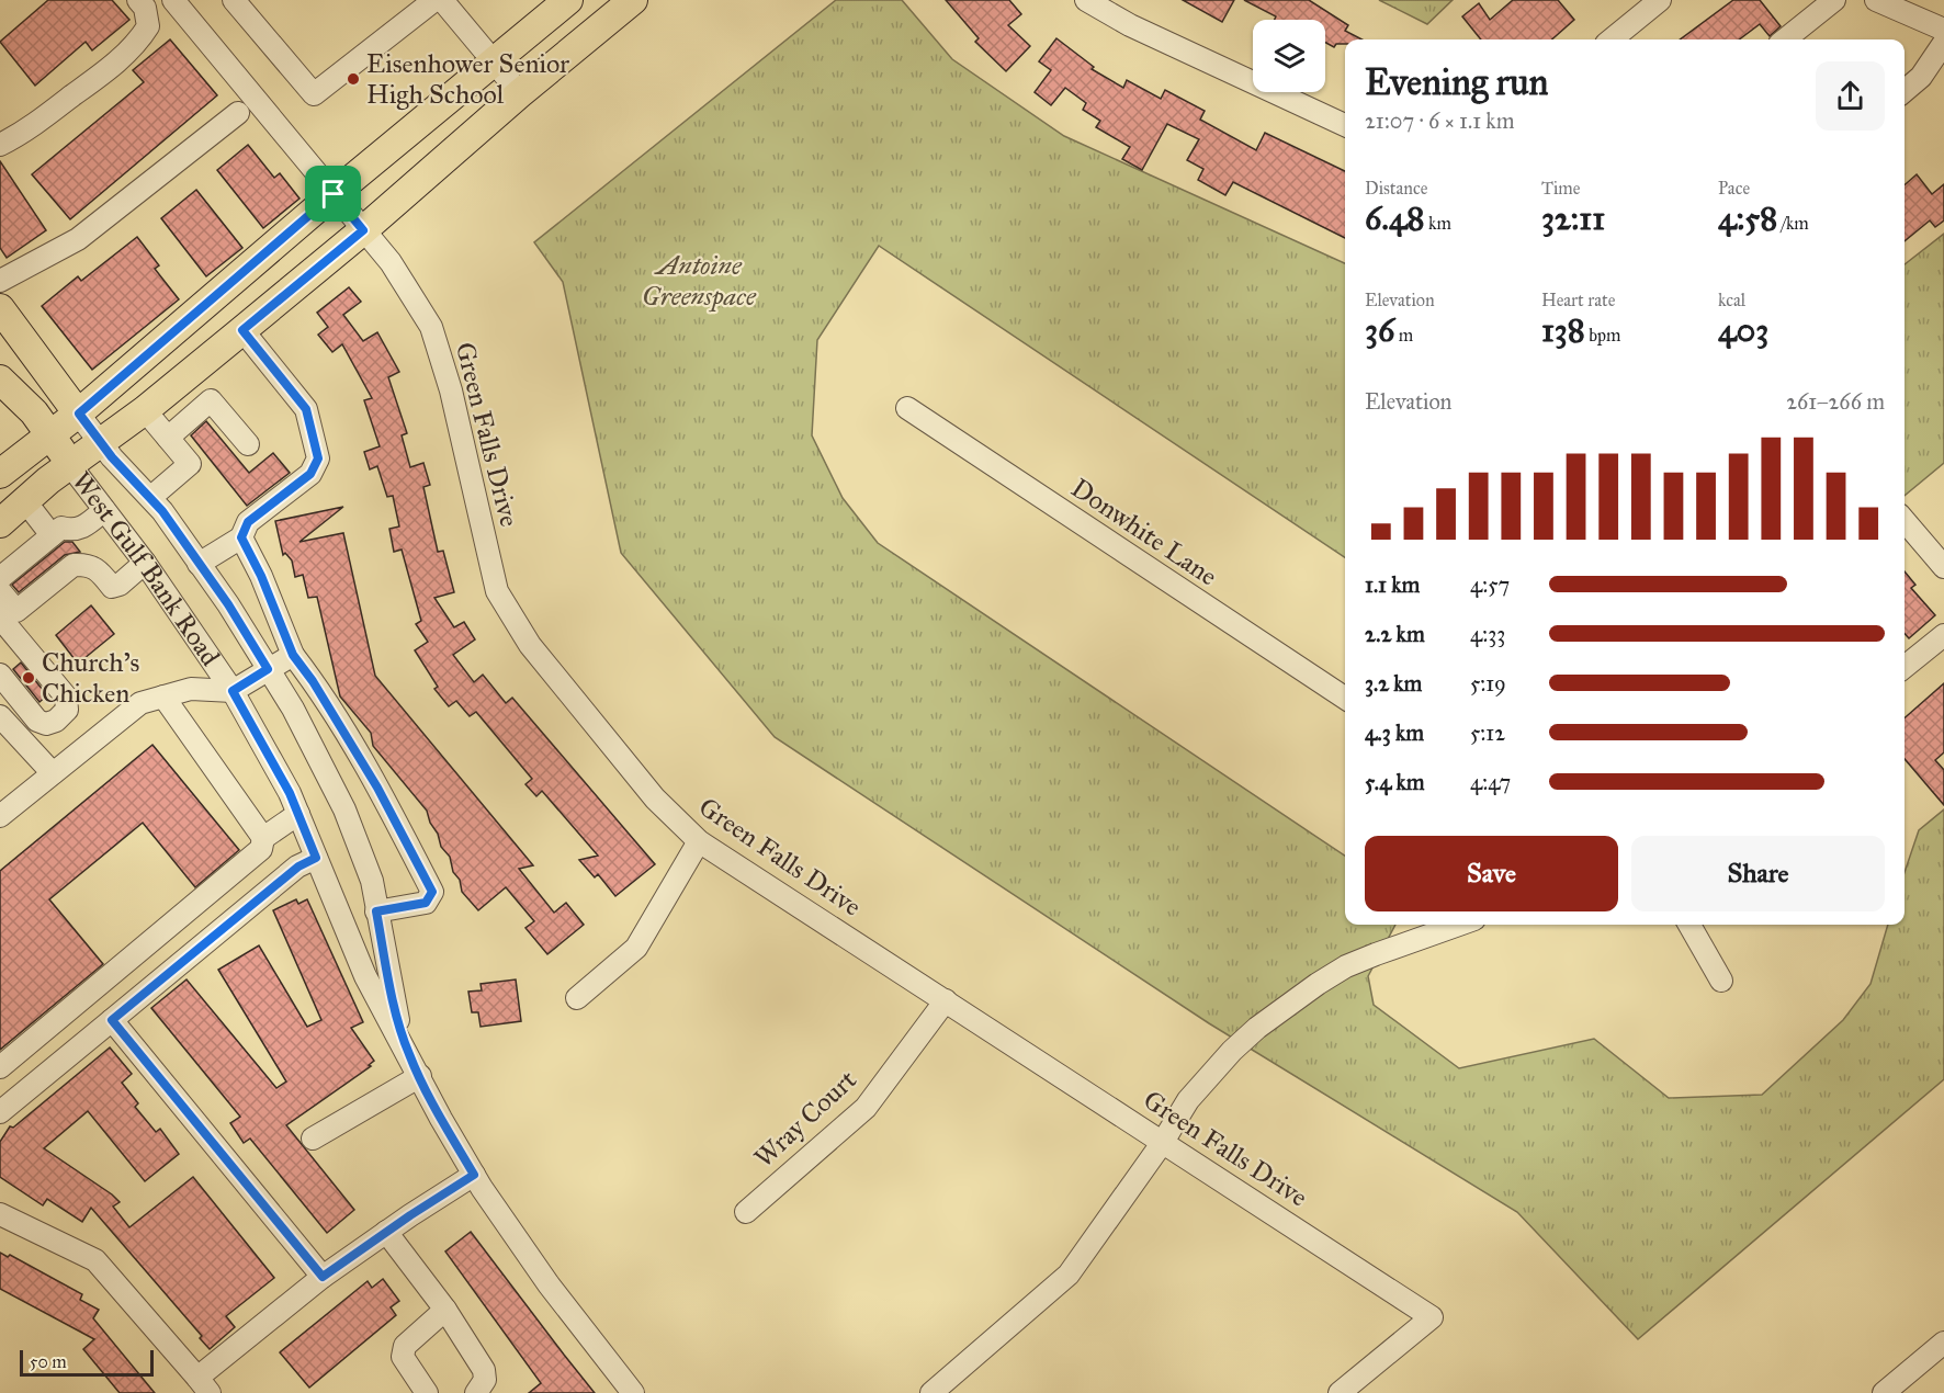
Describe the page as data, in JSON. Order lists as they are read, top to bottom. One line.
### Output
{"streets":{"main road":["West Gulf Bank Road"],"street":["Green Falls Drive","Donwhite Lane","Wray Court"]},"crossings":[["Green Falls Drive","Wray Court"]],"parks":["Antoine Greenspace"],"places":["Eisenhower Senior High School","Church's Chicken"],"scale_bar":"50 m","page":{"heading":["Evening run","21:07 · 6 × 1.1 km"],"stats":[["Distance","6.48 km"],["Time","32:11"],["Pace","4:58 /km"],["Elevation","36 m"],["Heart rate","138 bpm"],["kcal","403"]],"chart":["Elevation","261–266 m"],"list":[{"name":"1.1 km","note":"4:57"},{"name":"2.2 km","note":"4:33"},{"name":"3.2 km","note":"5:19"},{"name":"4.3 km","note":"5:12"},{"name":"5.4 km","note":"4:47"}],"buttons":["Save","Share"],"scale":"50 m"}}
